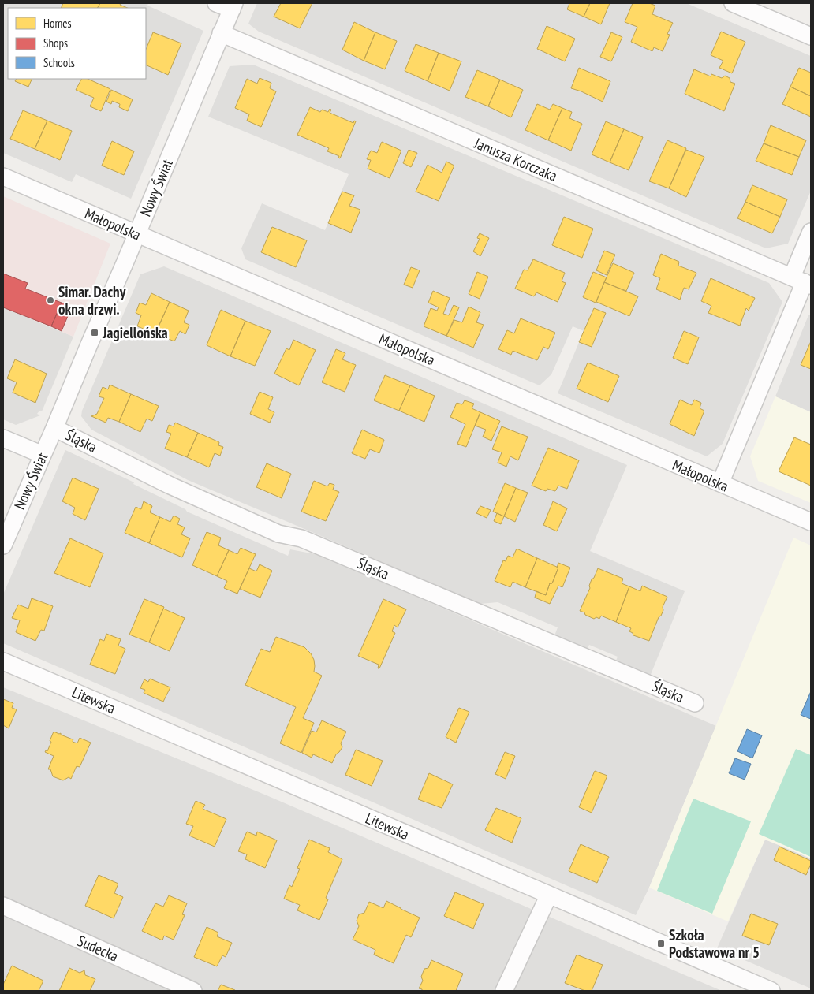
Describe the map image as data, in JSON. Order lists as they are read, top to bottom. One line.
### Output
{"streets":{"street":["Janusza Korczaka","Nowy Świat","Małopolska","Śląska","Litewska","Sudecka"]},"crossings":[["Janusza Korczaka","Nowy Świat"],["Nowy Świat","Małopolska"],["Nowy Świat","Śląska"]],"places":{"other":["Simar. Dachy okna drzwi."],"transit":["Jagiellońska","Szkoła Podstawowa nr 5"]},"legend":["Homes","Shops","Schools"]}
